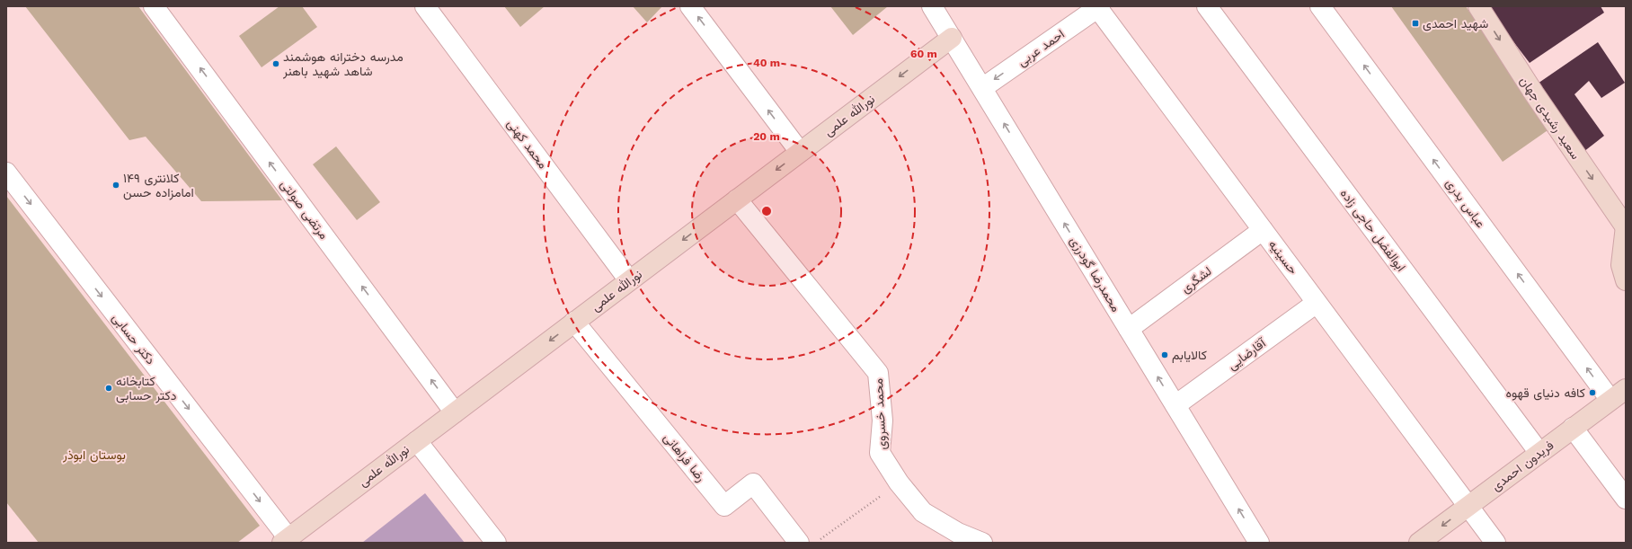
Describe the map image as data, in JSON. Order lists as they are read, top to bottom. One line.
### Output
{"streets":{"street":["احمد عربی","نورالله علمی","سعید رشیدی جهان","محمد کهنی","عباس بدری","مرتضی صولتی","ابوالفضل حاجی زاده","حسینیه","محمدرضا گودرزی","لشگری","دکتر حسابی","آقارضایی","محمد خسروی","رضا فراهانی","فریدون احمدی"]},"crossings":[["احمد عربی","حسینیه"],["احمد عربی","محمدرضا گودرزی"],["نورالله علمی","محمد کهنی"],["نورالله علمی","مرتضی صولتی"],["نورالله علمی","محمدرضا گودرزی"],["نورالله علمی","دکتر حسابی"],["نورالله علمی","محمد خسروی"],["نورالله علمی","رضا فراهانی"],["عباس بدری","فریدون احمدی"],["ابوالفضل حاجی زاده","فریدون احمدی"],["حسینیه","لشگری"],["حسینیه","آقارضایی"],["حسینیه","فریدون احمدی"],["محمدرضا گودرزی","لشگری"],["محمدرضا گودرزی","آقارضایی"]],"one_way":["احمد عربی","نورالله علمی","سعید رشیدی جهان","عباس بدری","مرتضی صولتی","محمدرضا گودرزی","دکتر حسابی"],"parks":["بوستان ابوذر"],"places":{"transit":["شهید احمدی"],"other":["مدرسه دخترانه هوشمند شاهد شهید باهنر","کلانتری ۱۴۹ امامزاده حسن","کالایابم","کتابخانه دکتر حسابی","کافه دنیای قهوه"]},"rings":["60 m","40 m","20 m"]}
